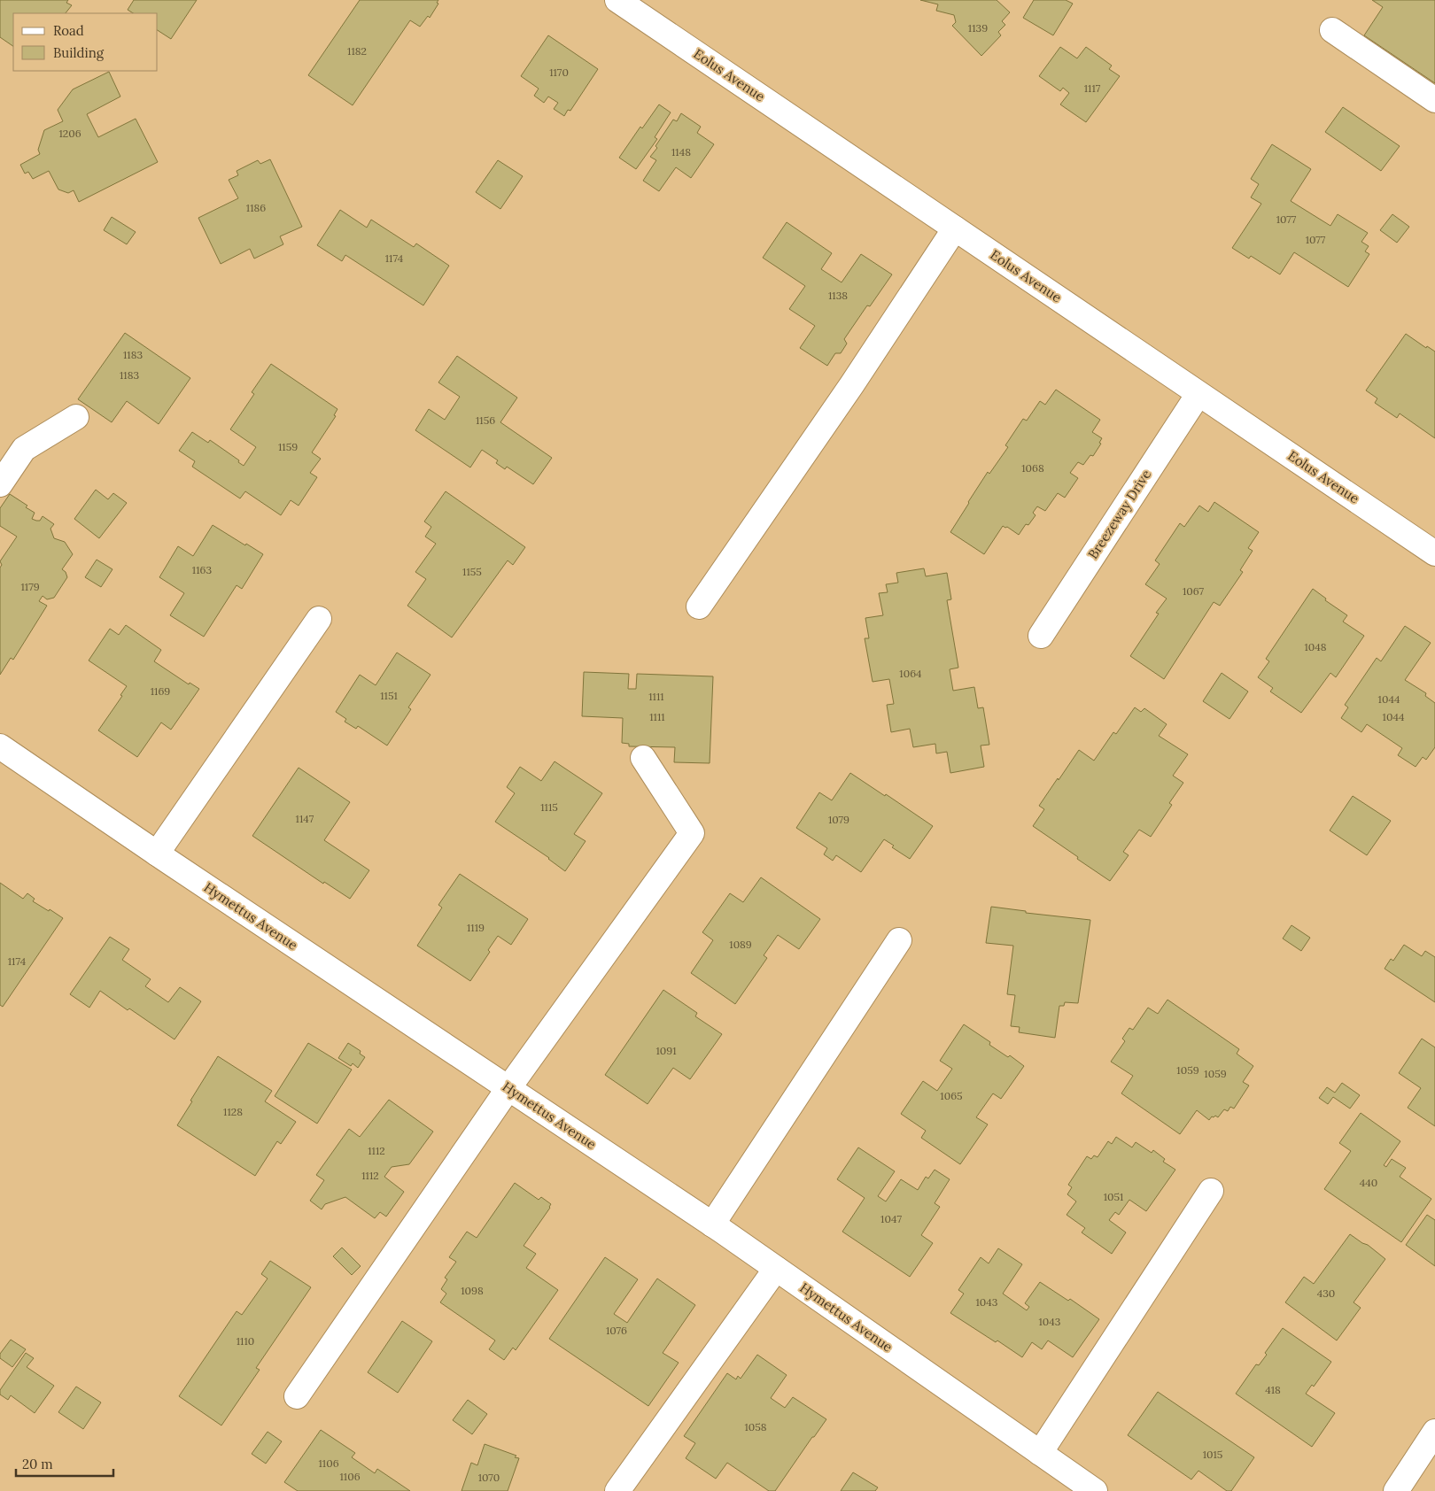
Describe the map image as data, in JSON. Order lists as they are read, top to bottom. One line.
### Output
{"streets":{"street":["Eolus Avenue","Breezeway Drive","Hymettus Avenue"]},"crossings":[["Eolus Avenue","Breezeway Drive"]],"house_numbers":["1139","1182","1170","1117","1206","1148","1186","1077","1077","1174","1138","1183","1183","1156","1159","1068","1163","1155","1179","1067","1048","1064","1169","1151","1111","1044","1111","1044","1115","1147","1079","1119","1089","1174","1091","1059","1059","1065","1128","1112","1112","440","1051","1047","1098","430","1043","1043","1076","1110","418","1058","1015","1106","1106","1070"],"legend":["Road","Building"],"scale_bar":"20 m"}
